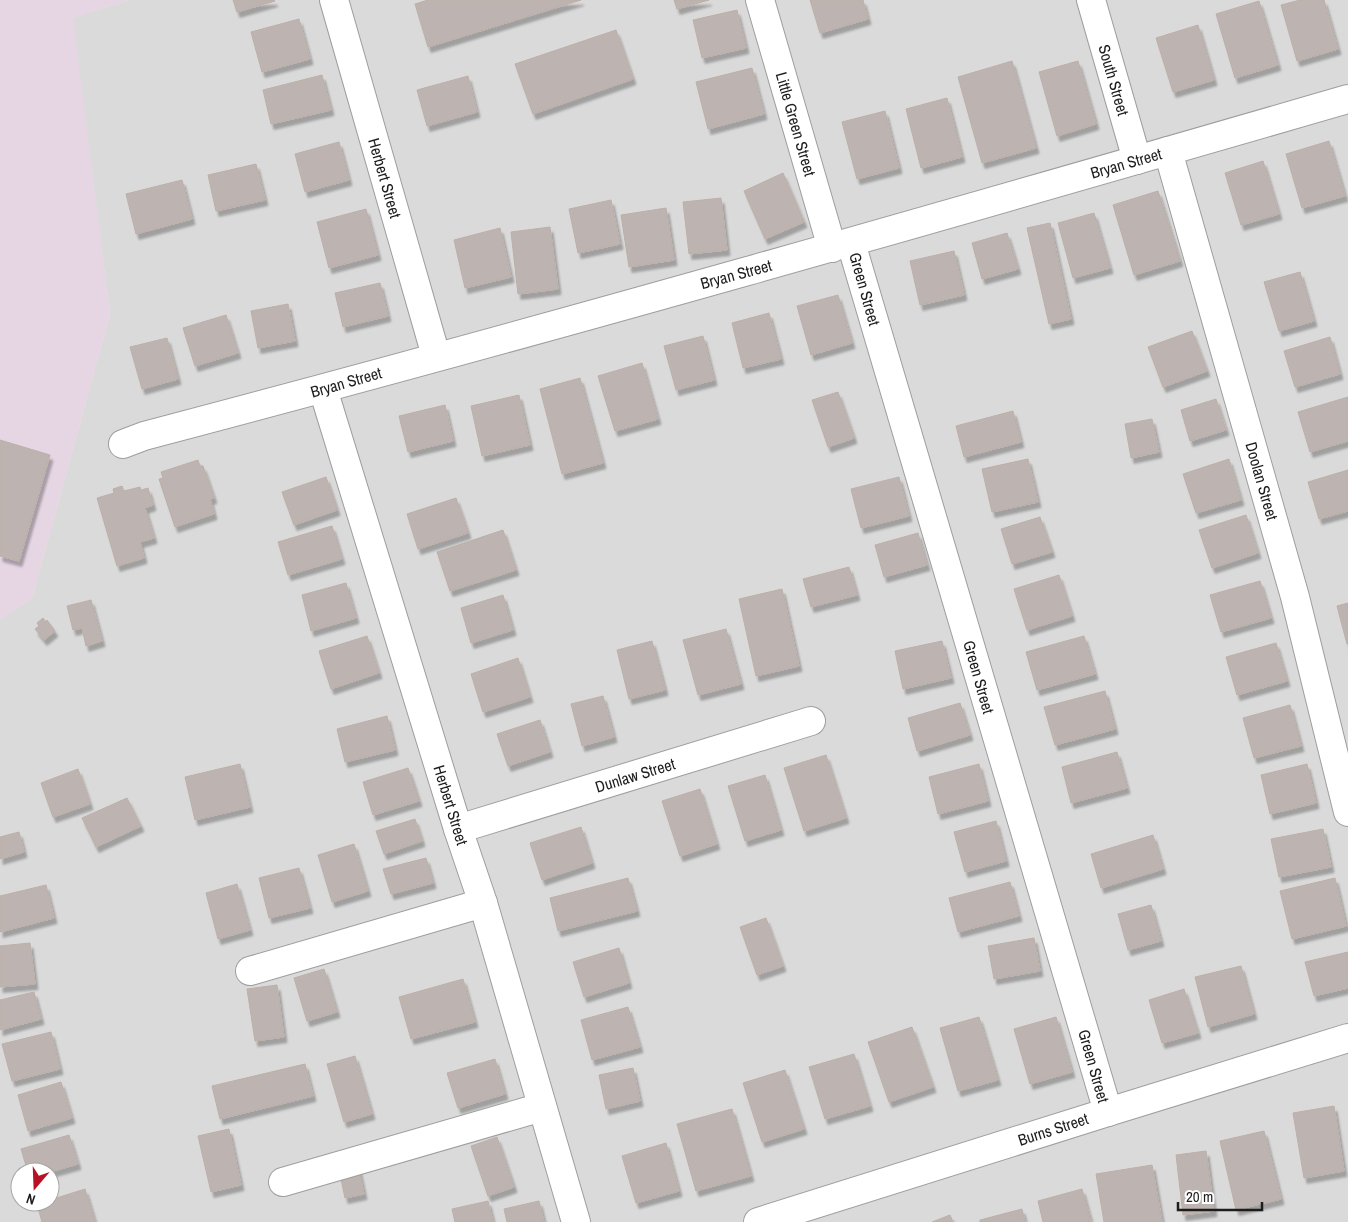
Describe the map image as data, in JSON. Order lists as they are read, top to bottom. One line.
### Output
{"streets":{"street":["South Street","Little Green Street","Bryan Street","Herbert Street","Green Street","Doolan Street","Dunlaw Street","Burns Street"]},"crossings":[["South Street","Bryan Street"],["Little Green Street","Bryan Street"],["Little Green Street","Green Street"],["Bryan Street","Herbert Street"],["Bryan Street","Green Street"],["Bryan Street","Doolan Street"],["Herbert Street","Dunlaw Street"],["Green Street","Burns Street"]],"scale_bar":"20 m","north":"bottom"}
